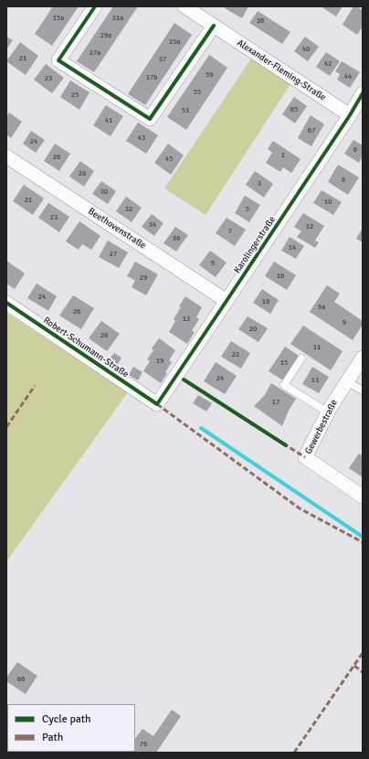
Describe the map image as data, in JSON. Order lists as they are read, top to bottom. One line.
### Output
{"streets":{"street":["Alexander-Fleming-Straße","Beethovenstraße","Karolingerstraße","Robert-Schumann-Straße","Gewerbestraße"]},"crossings":[["Alexander-Fleming-Straße","Karolingerstraße"],["Beethovenstraße","Karolingerstraße"],["Karolingerstraße","Robert-Schumann-Straße"]],"house_numbers":["15a","31a","36","29a","35a","40","27a","21","37","42","59","44","37b","23","55","25","65","51","41","67","43","24","6","1","26","45","28","8","3","30","21","10","32","5","23","34","12","7","36","14","27","9","16","29","24","18","9a","26","13","9","20","28","11","22","19","15","24","13","17","66","76"],"legend":["Cycle path","Path"]}
